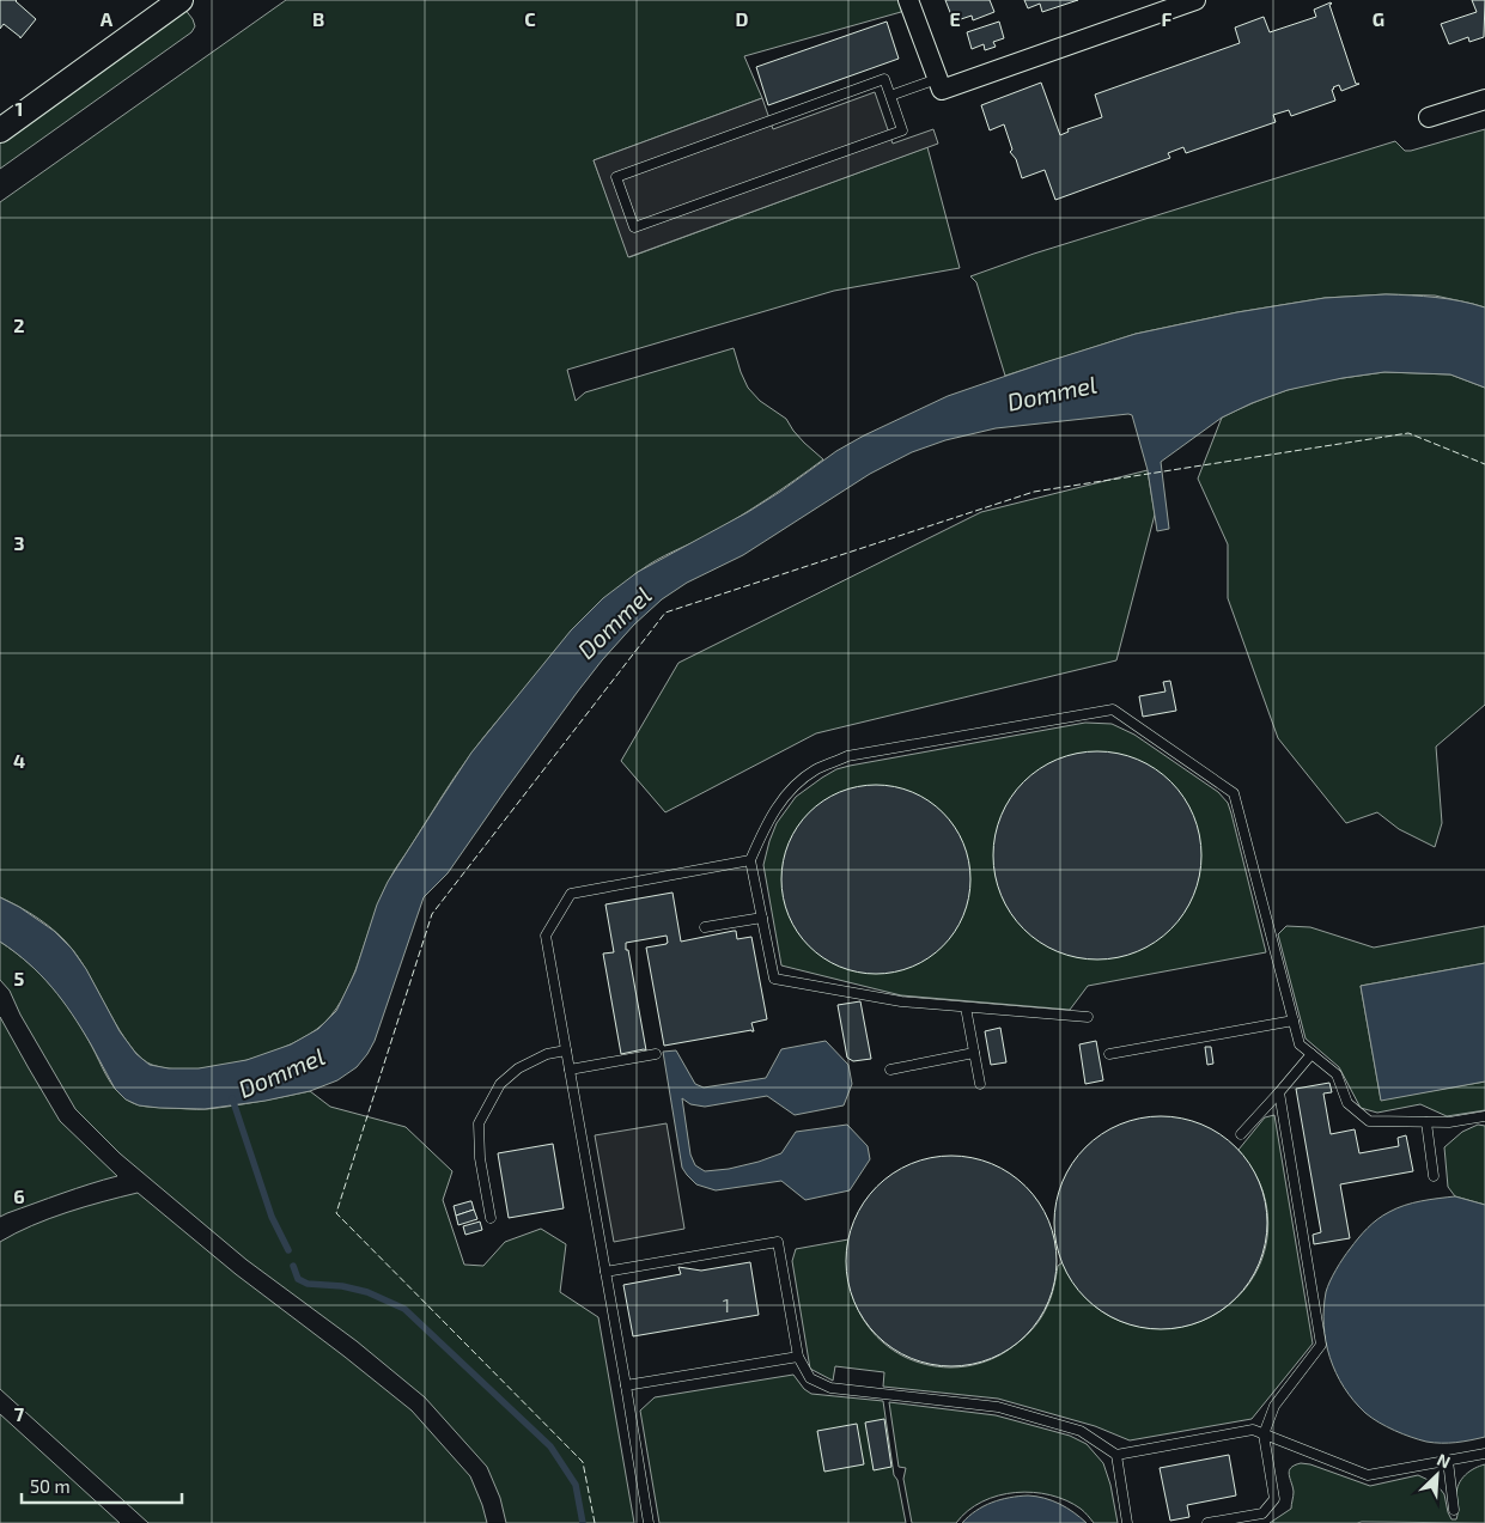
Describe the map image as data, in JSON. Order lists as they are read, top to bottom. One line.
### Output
{"water":["Dommel"],"house_numbers":["1"],"scale_bar":"50 m","north":"top right","grid":{"columns":["A","B","C","D","E","F","G"],"rows":["1","2","3","4","5","6","7"]}}
